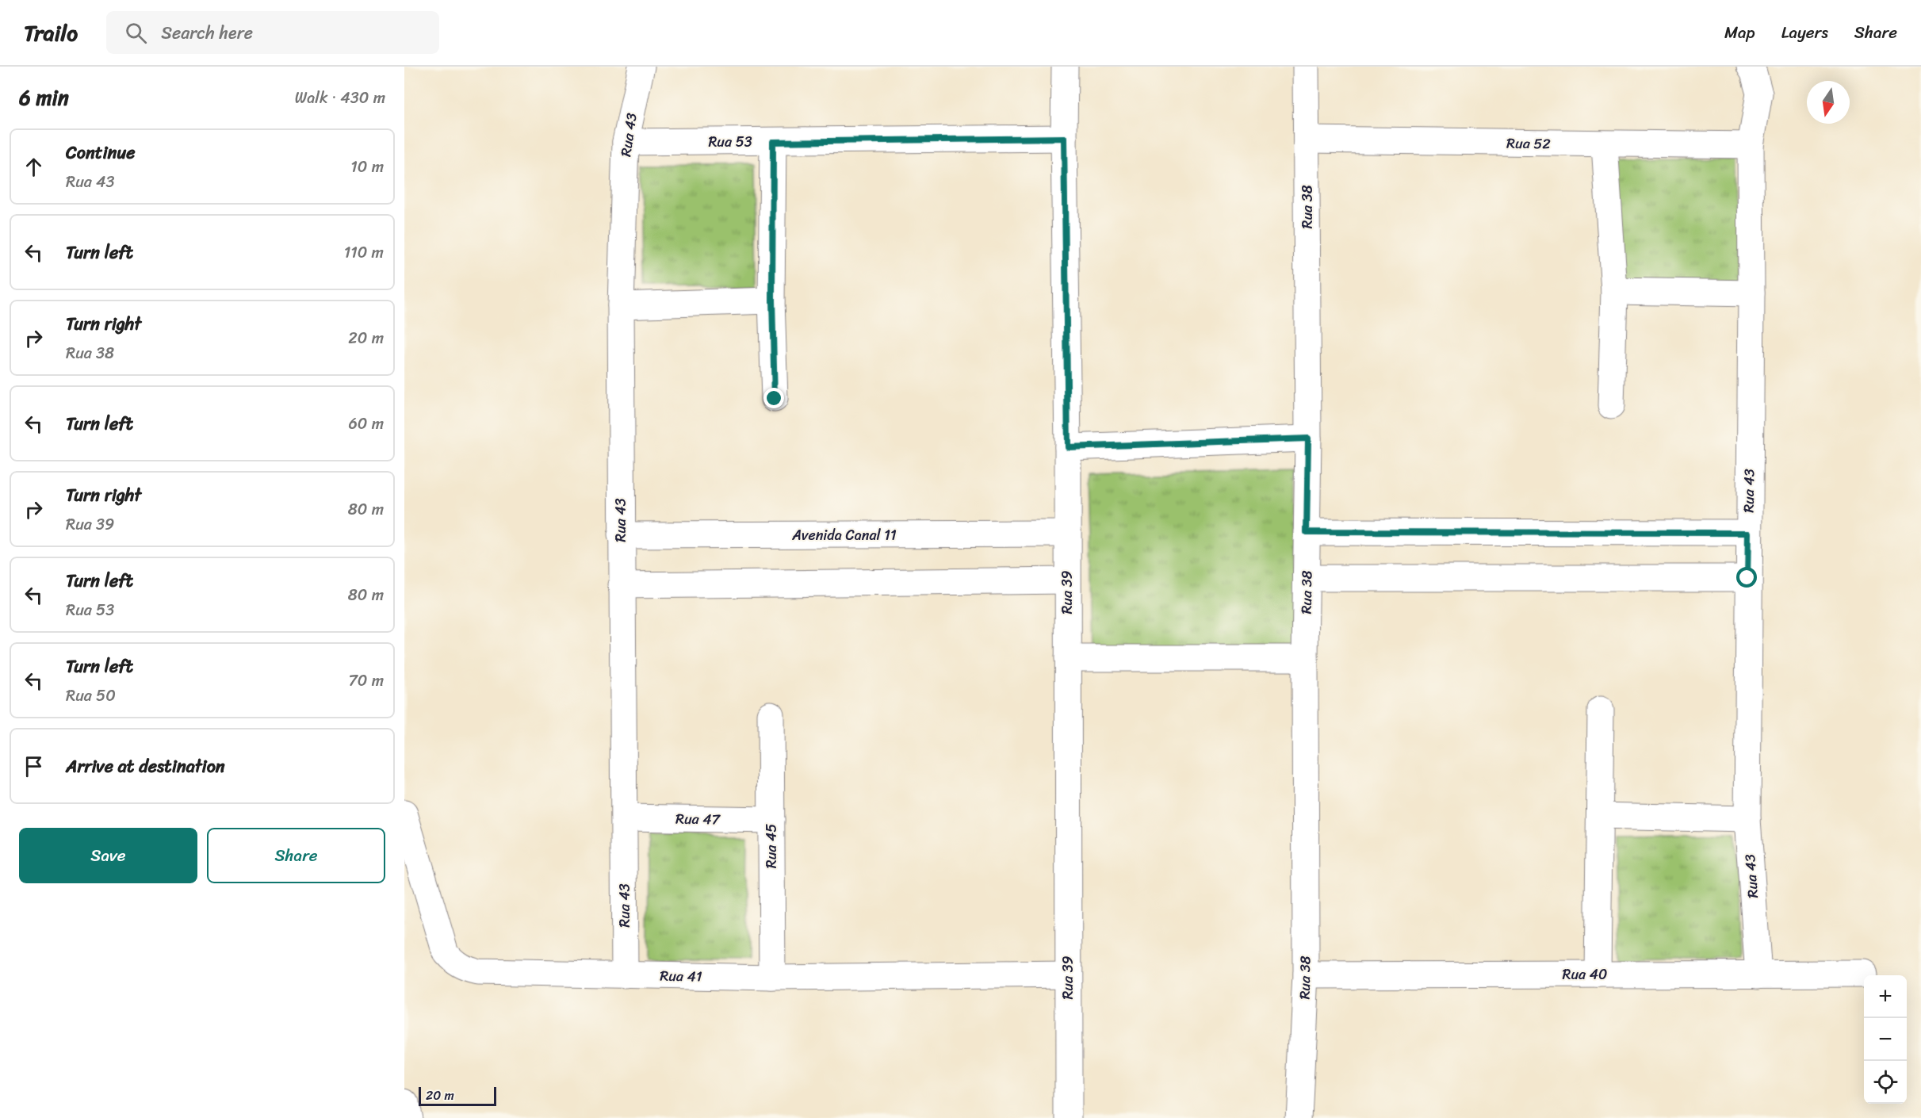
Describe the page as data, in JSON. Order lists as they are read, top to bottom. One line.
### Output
{"streets":{"street":["Rua 43","Rua 53","Rua 52","Rua 38","Avenida Canal 11","Rua 39","Rua 47","Rua 45","Rua 40","Rua 41"]},"crossings":[["Rua 43","Rua 53"],["Rua 43","Rua 52"],["Rua 43","Avenida Canal 11"],["Rua 43","Rua 47"],["Rua 43","Rua 40"],["Rua 43","Rua 41"],["Rua 53","Rua 39"],["Rua 52","Rua 38"],["Rua 38","Rua 40"],["Avenida Canal 11","Rua 39"],["Rua 39","Rua 41"],["Rua 47","Rua 45"],["Rua 45","Rua 41"]],"scale_bar":"20 m","north":"bottom","page":{"header":"Trailo","search":"Search here","nav":["Map","Layers","Share"],"heading":["6 min","Walk · 430 m"],"list":[["Continue","Rua 43","10 m"],["Turn left","110 m"],["Turn right","Rua 38","20 m"],["Turn left","60 m"],["Turn right","Rua 39","80 m"],["Turn left","Rua 53","80 m"],["Turn left","Rua 50","70 m"],"Arrive at destination"],"buttons":["Save","Share"],"map_buttons":["+","−"],"scale":"20 m"}}
